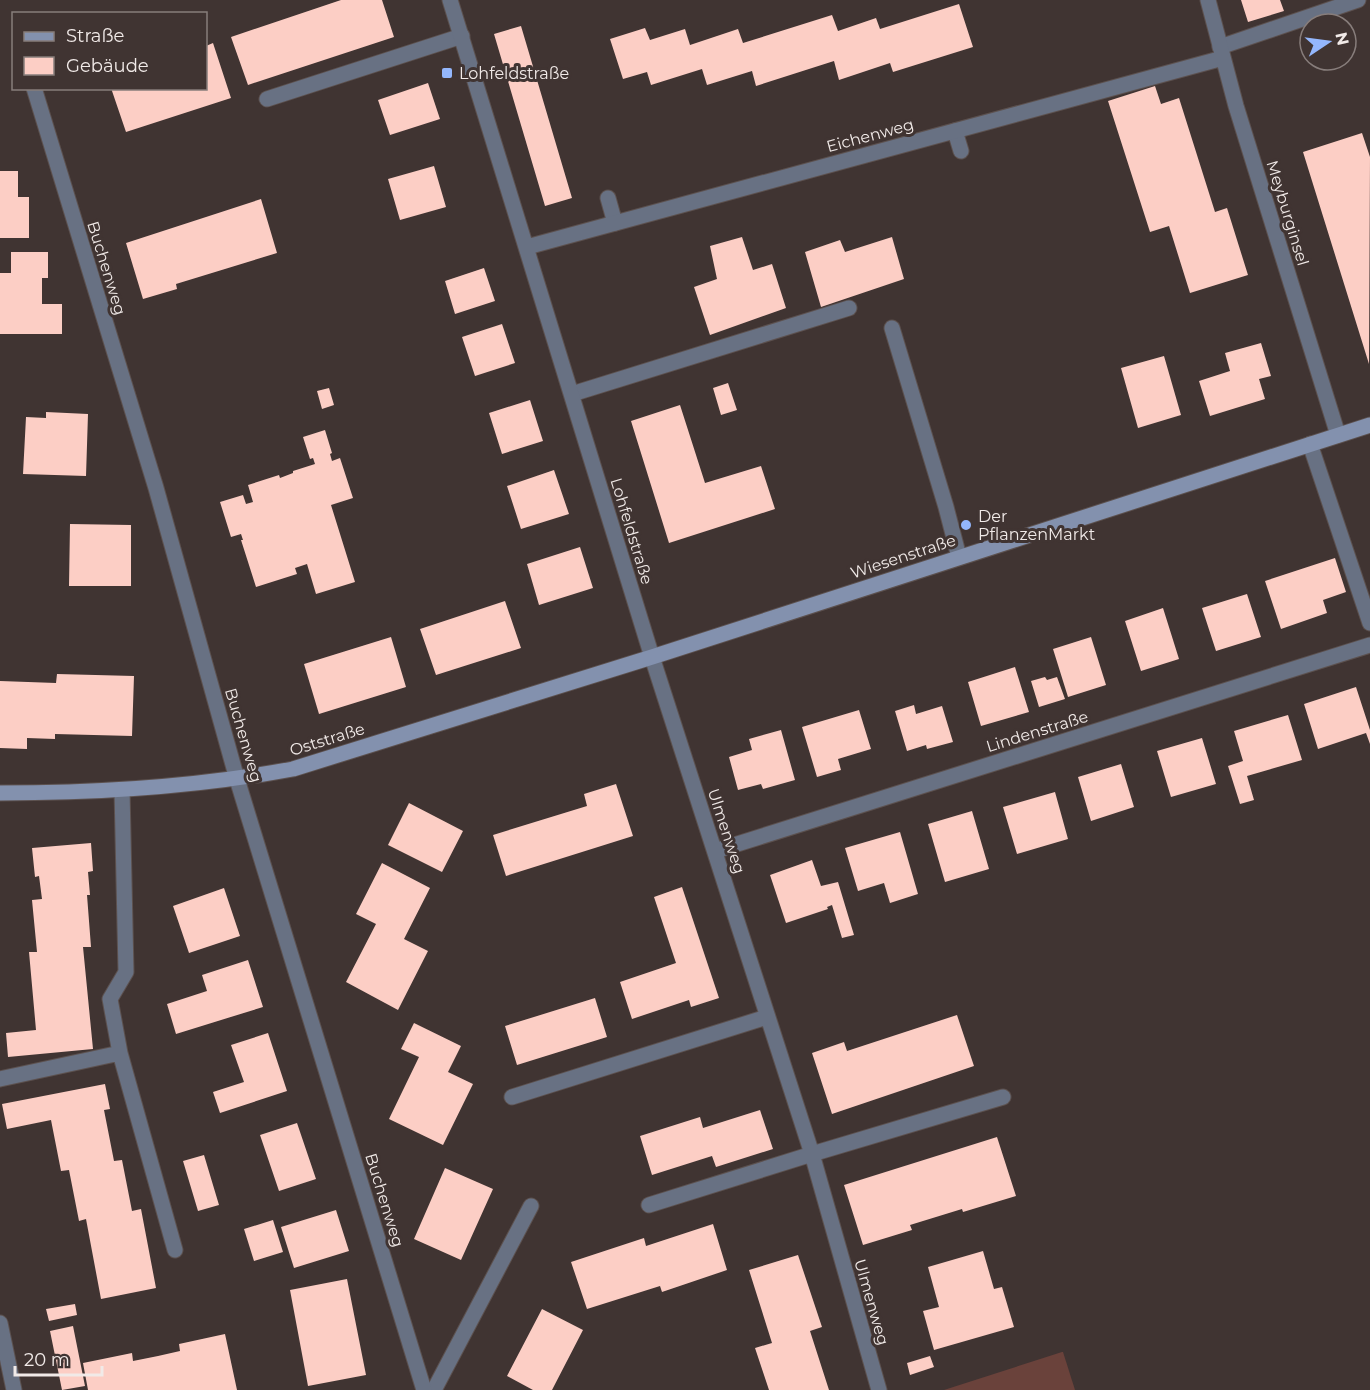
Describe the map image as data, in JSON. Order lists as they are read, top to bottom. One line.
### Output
{"streets":{"main road":["Wiesenstraße","Oststraße"],"street":["Eichenweg","Meyburginsel","Buchenweg","Lohfeldstraße","Lindenstraße","Ulmenweg"]},"crossings":[["Eichenweg","Meyburginsel"],["Eichenweg","Lohfeldstraße"],["Meyburginsel","Wiesenstraße"],["Buchenweg","Oststraße"],["Lohfeldstraße","Wiesenstraße"],["Lohfeldstraße","Oststraße"],["Lohfeldstraße","Ulmenweg"],["Wiesenstraße","Oststraße"],["Wiesenstraße","Ulmenweg"],["Lindenstraße","Ulmenweg"],["Oststraße","Ulmenweg"]],"places":{"transit":["Lohfeldstraße"],"other":["Der PflanzenMarkt"]},"legend":["Straße","Gebäude"],"scale_bar":"20 m","north":"right"}
